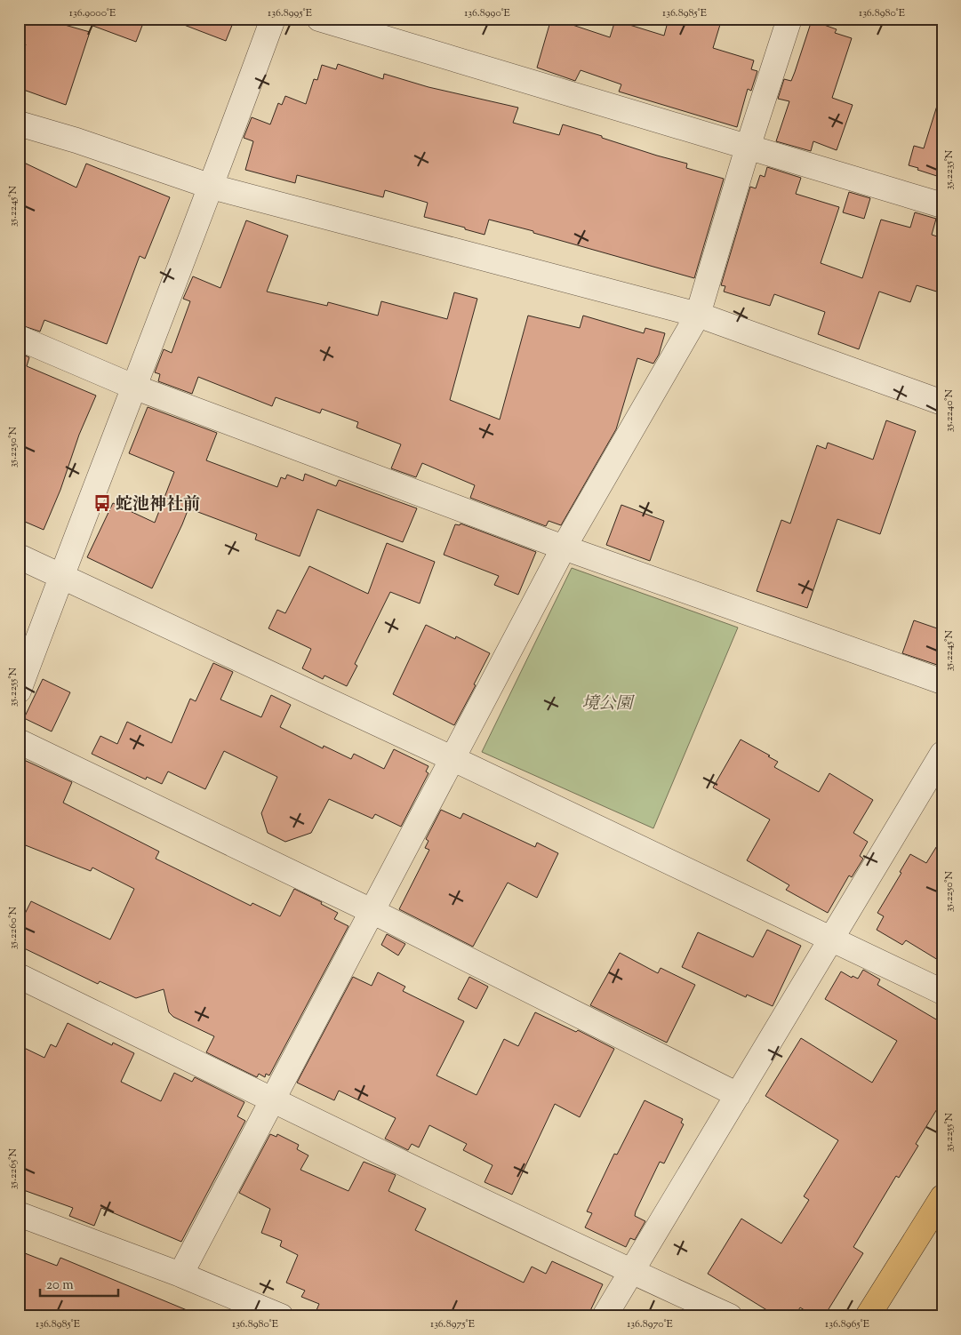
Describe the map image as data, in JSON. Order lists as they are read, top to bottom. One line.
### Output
{"parks":["境公園"],"places":{"bus stop":["蛇池神社前"]},"scale_bar":"20 m","coordinates":["136.9000°E","136.8995°E","136.8990°E","136.8985°E","136.8980°E","35.2235°N","35.2245°N","35.2240°N","35.2250°N","35.2255°N","35.2260°N","35.2265°N","136.8975°E","136.8970°E","136.8965°E"]}
